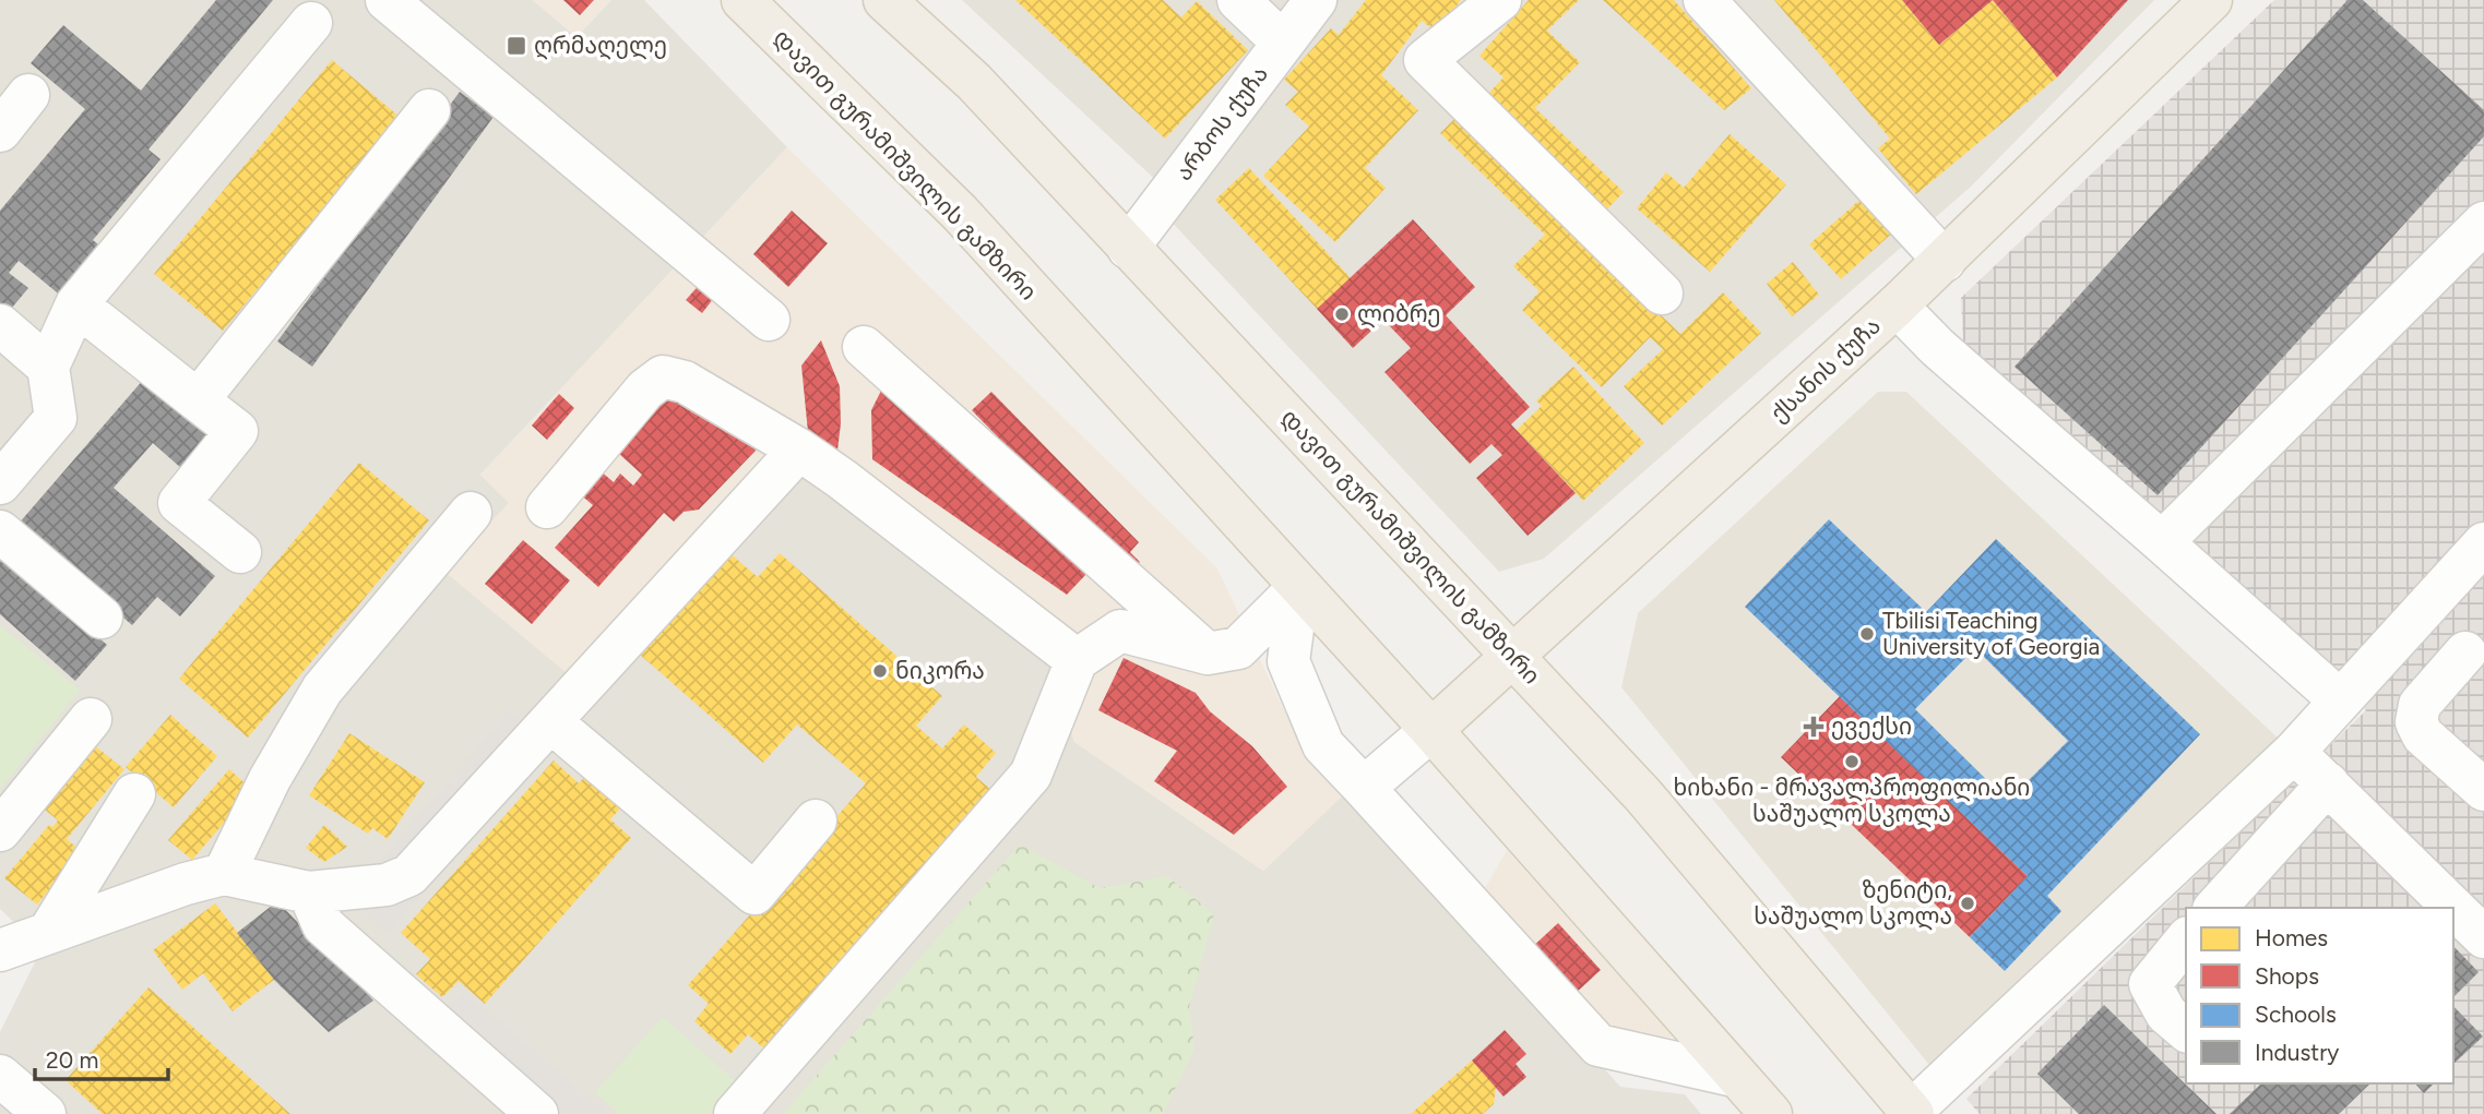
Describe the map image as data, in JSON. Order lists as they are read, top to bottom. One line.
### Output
{"streets":{"main road":["დავით გურამიშვილის გამზირი","ქსანის ქუჩა"],"street":["არბოს ქუჩა"]},"crossings":[["არბოს ქუჩა","დავით გურამიშვილის გამზირი"],["დავით გურამიშვილის გამზირი","ქსანის ქუჩა"]],"places":{"transit":["ღრმაღელე"],"other":["ლიბრე","Tbilisi Teaching University of Georgia","ნიკორა","ხიხანი - მრავალპროფილიანი საშუალო სკოლა","ზენიტი, საშუალო სკოლა"],"health":["ევექსი"]},"legend":["Homes","Shops","Schools","Industry"],"scale_bar":"20 m"}
